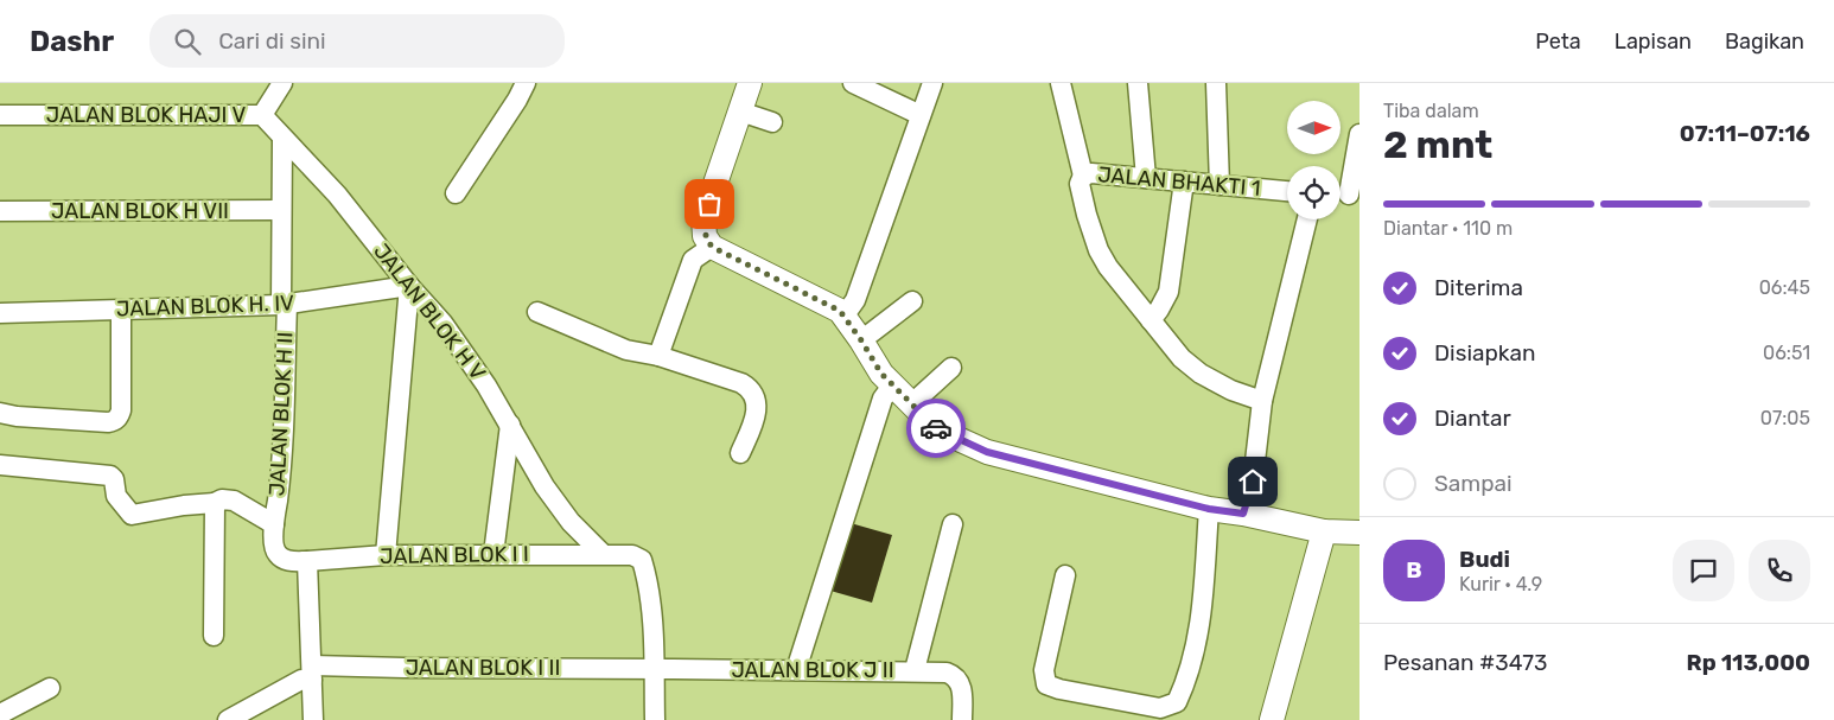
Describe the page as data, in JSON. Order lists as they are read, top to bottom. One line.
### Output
{"streets":{"street":["JALAN BLOK HAJI V","JALAN BHAKTI 1","JALAN BLOK H VII","JALAN BLOK H. IV","JALAN BLOK H V","JALAN BLOK H II","JALAN BLOK I I","JALAN BLOK I II","JALAN BLOK J II"]},"crossings":[["JALAN BLOK HAJI V","JALAN BLOK H V"],["JALAN BLOK HAJI V","JALAN BLOK H II"],["JALAN BLOK H VII","JALAN BLOK H II"],["JALAN BLOK H. IV","JALAN BLOK H V"],["JALAN BLOK H. IV","JALAN BLOK H II"],["JALAN BLOK H V","JALAN BLOK H II"],["JALAN BLOK H V","JALAN BLOK I I"],["JALAN BLOK H II","JALAN BLOK I I"],["JALAN BLOK I I","JALAN BLOK I II"],["JALAN BLOK I I","JALAN BLOK J II"],["JALAN BLOK I II","JALAN BLOK J II"]],"north":"right","page":{"header":"Dashr","search":"Cari di sini","nav":["Peta","Lapisan","Bagikan"],"heading":["2 mnt","Tiba dalam","07:11–07:16"],"panel":["Budi","Kurir · 4.9","Pesanan #3473","Rp 113,000"],"bar":"Diantar · 110 m","list":[["Diterima","06:45"],["Disiapkan","06:51"],["Diantar","07:05"],"Sampai"],"round":"B"}}
